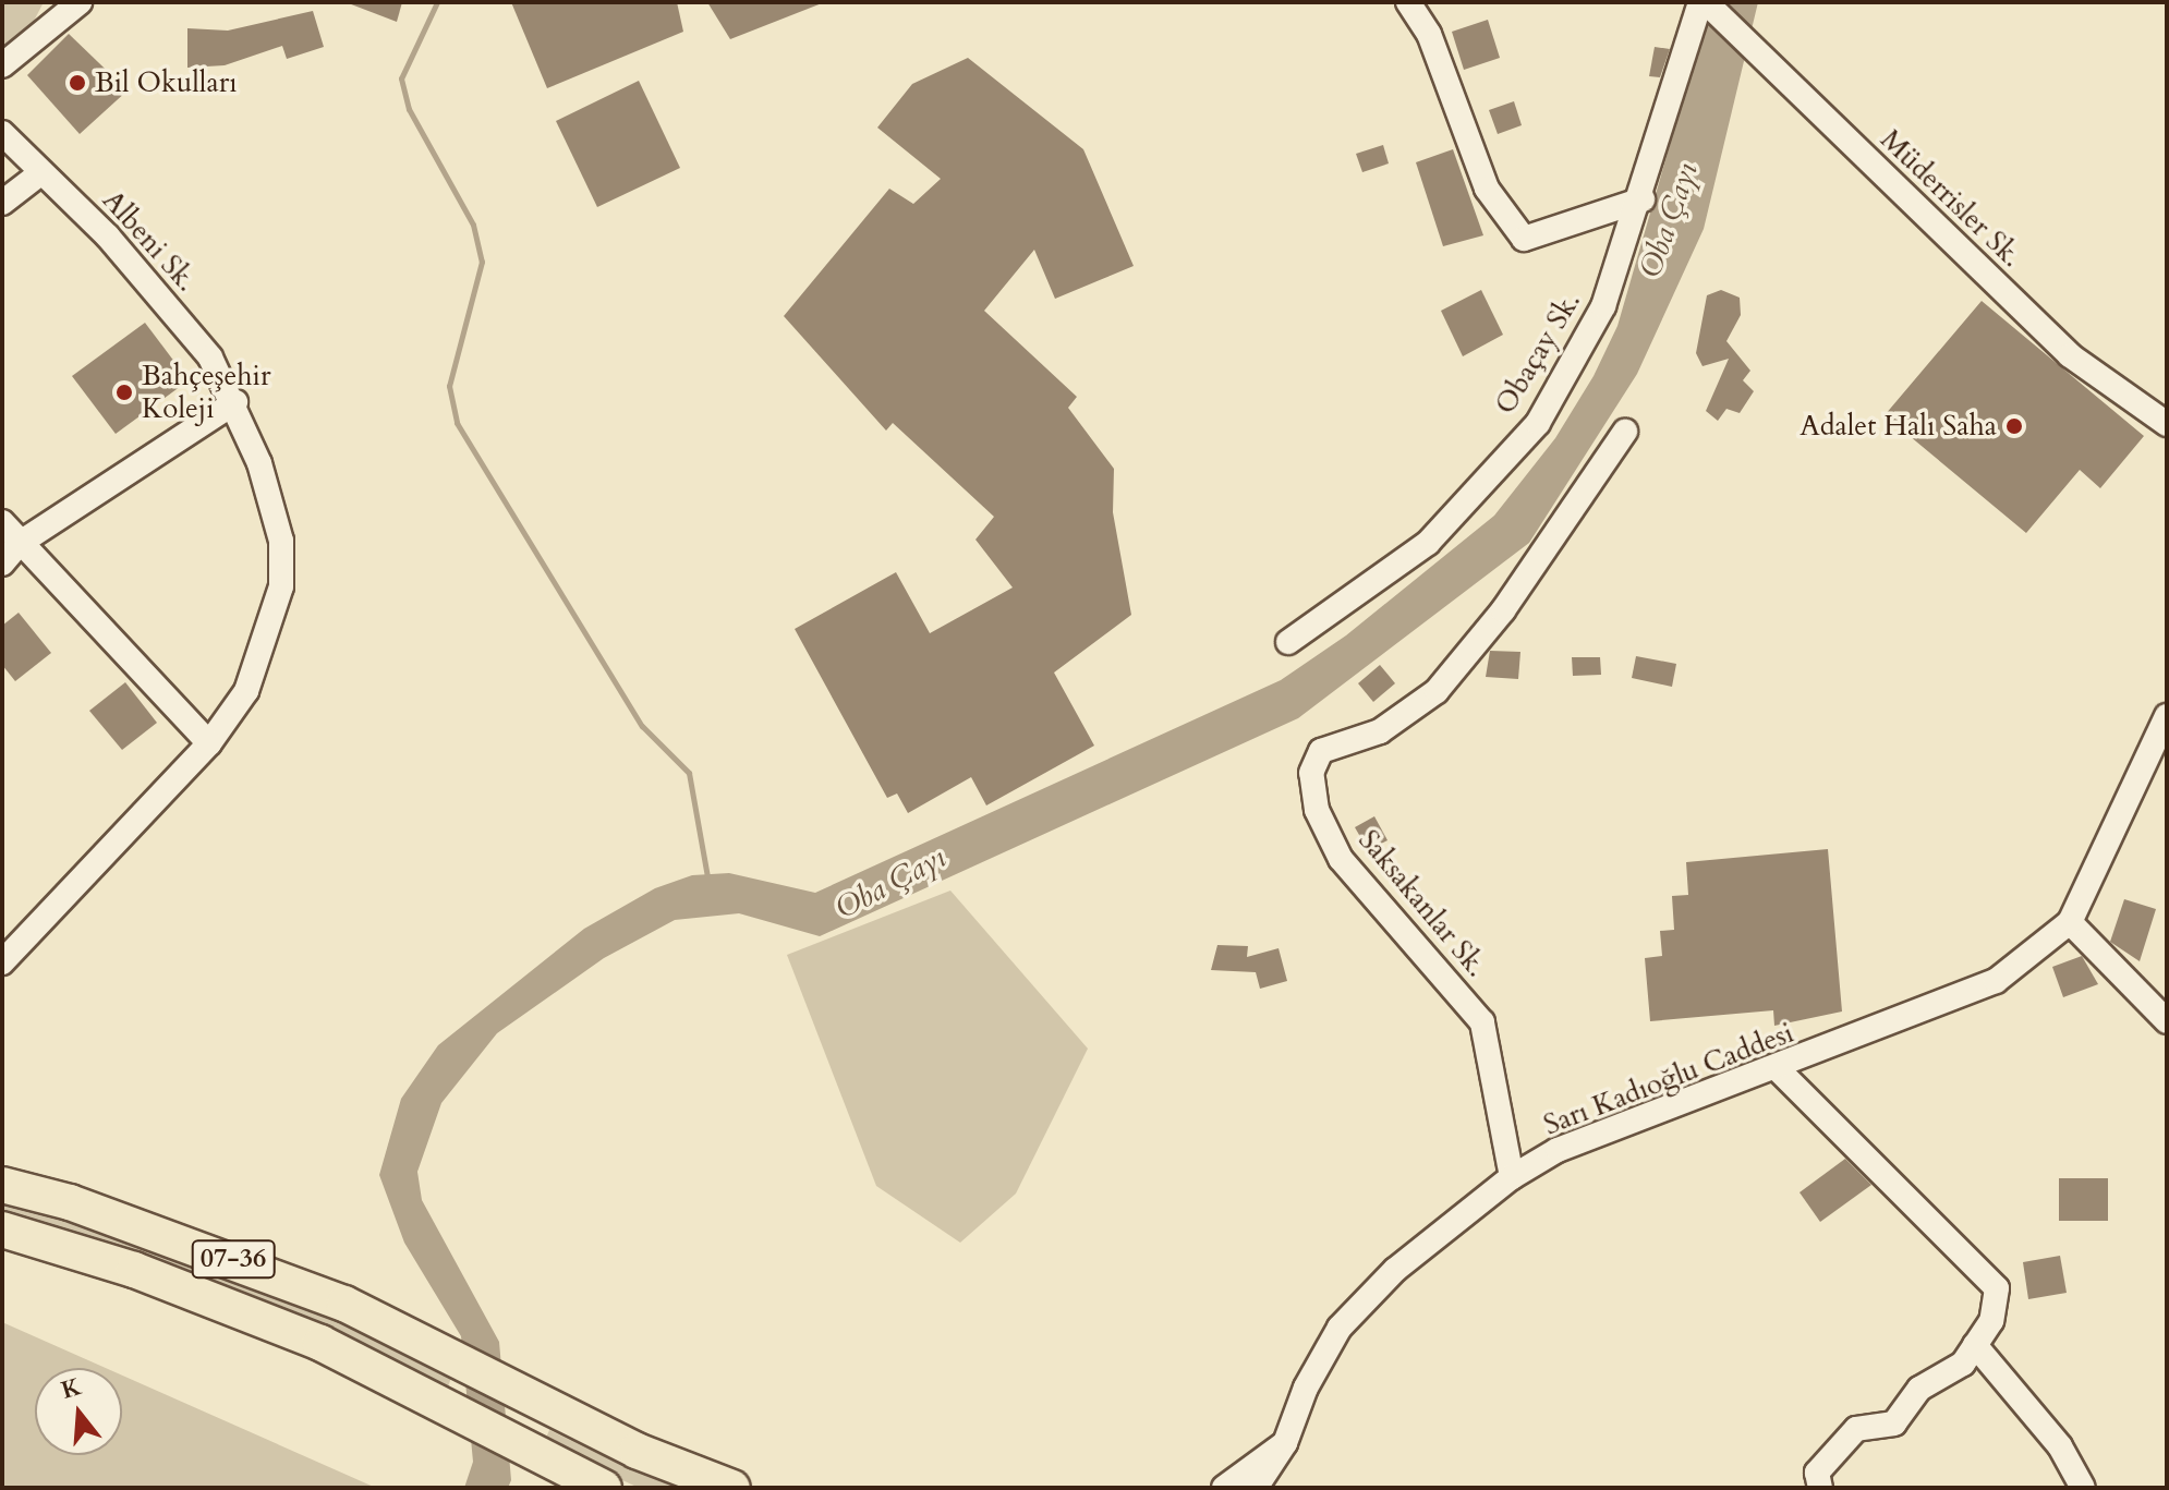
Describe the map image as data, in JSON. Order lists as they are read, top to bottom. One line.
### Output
{"streets":{"highway":["07-36"],"street":["Müderrisler Sk.","Albeni Sk.","Obaçay Sk.","Saksakanlar Sk.","Sarı Kadıoğlu Caddesi"]},"crossings":[["Müderrisler Sk.","Obaçay Sk."],["Saksakanlar Sk.","Sarı Kadıoğlu Caddesi"]],"water":["Oba Çayı"],"places":["Bil Okulları","Bahçeşehir Koleji","Adalet Halı Saha"],"north":"top"}
